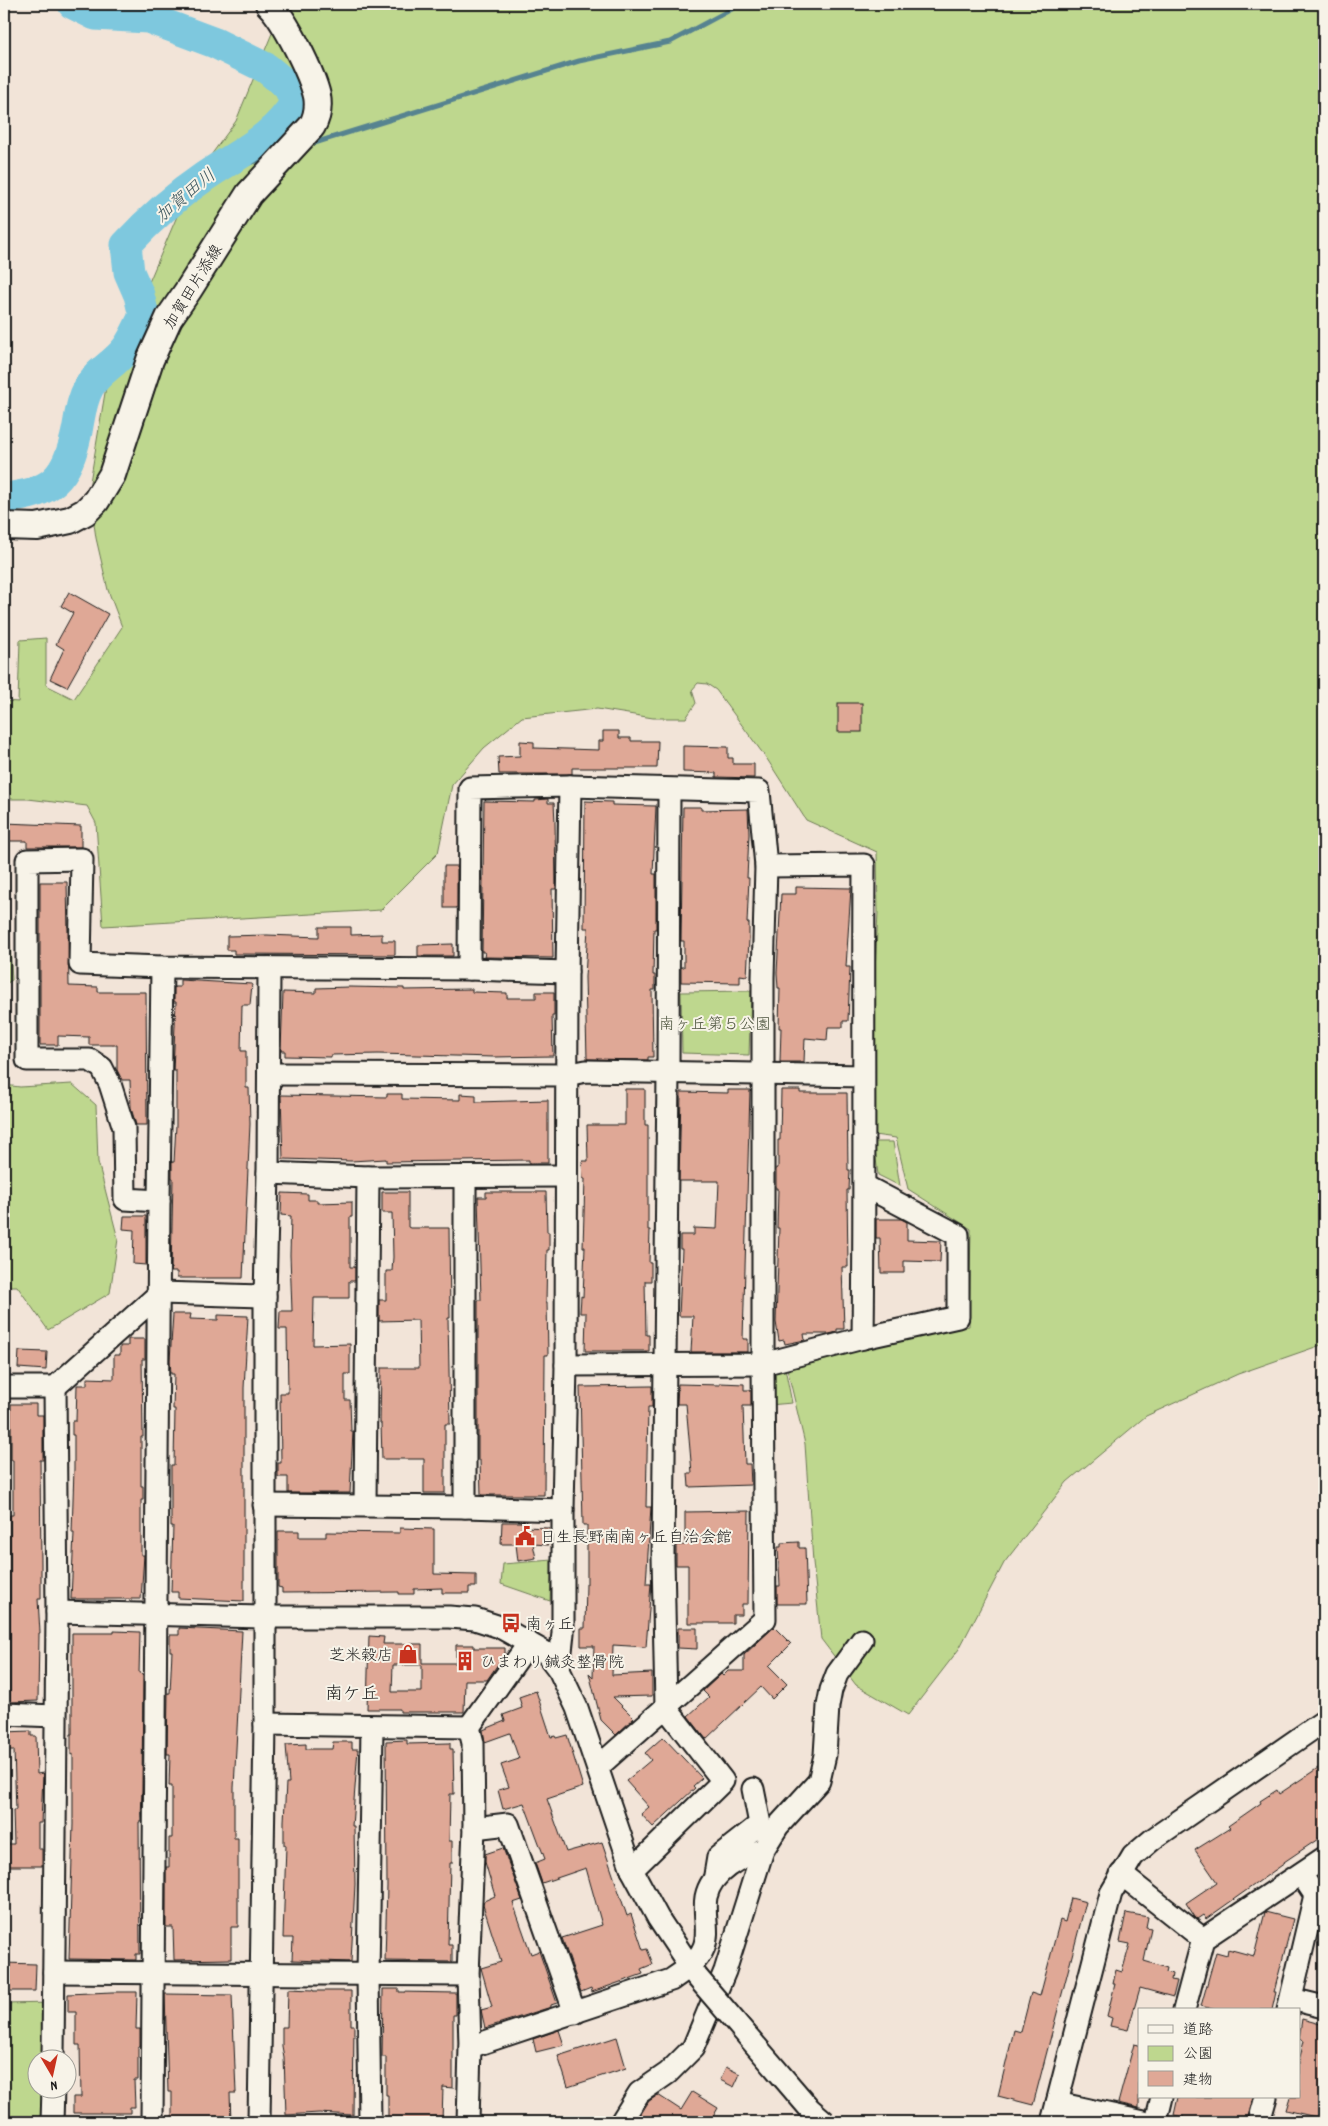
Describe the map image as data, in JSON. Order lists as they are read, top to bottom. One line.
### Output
{"streets":{"main road":["加賀田片添線"]},"districts":["南ケ丘"],"water":["加賀田川"],"parks":["南ヶ丘第５公園"],"places":{"public building":["日生長野南南ヶ丘自治会館"],"bus stop":["南ヶ丘"],"shop":["芝米穀店"],"building":["ひまわり鍼灸整骨院"]},"legend":["道路","公園","建物"],"north":"bottom"}
